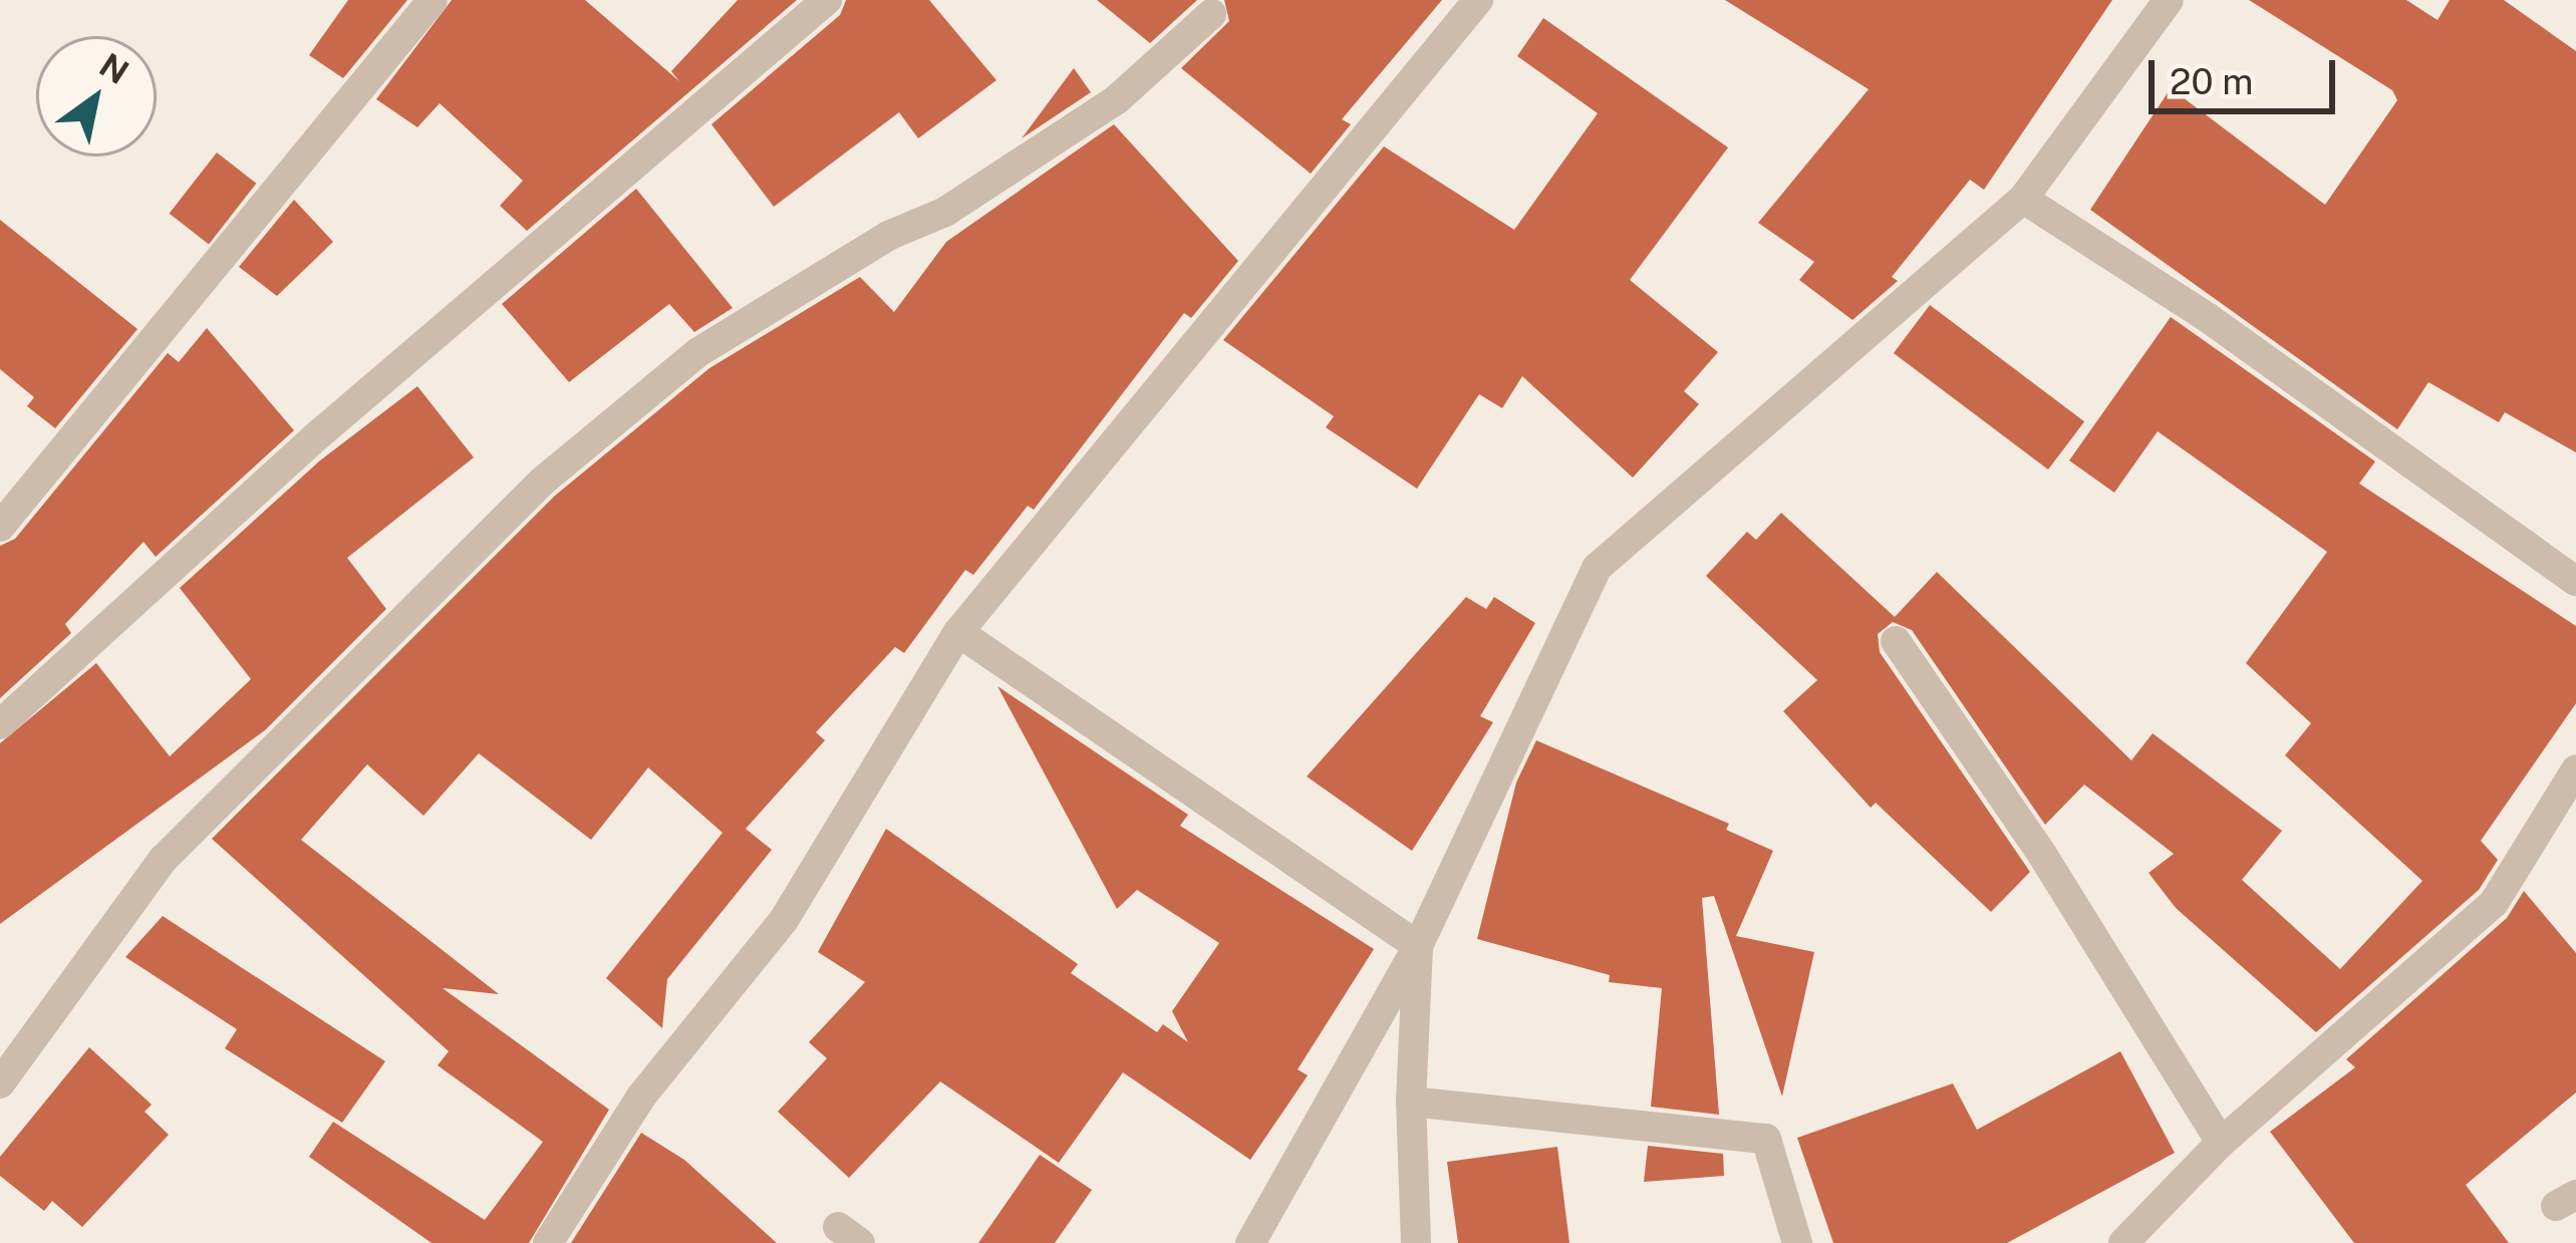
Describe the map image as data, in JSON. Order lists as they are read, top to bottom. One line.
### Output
{"scale_bar":"20 m","north":"top right"}
